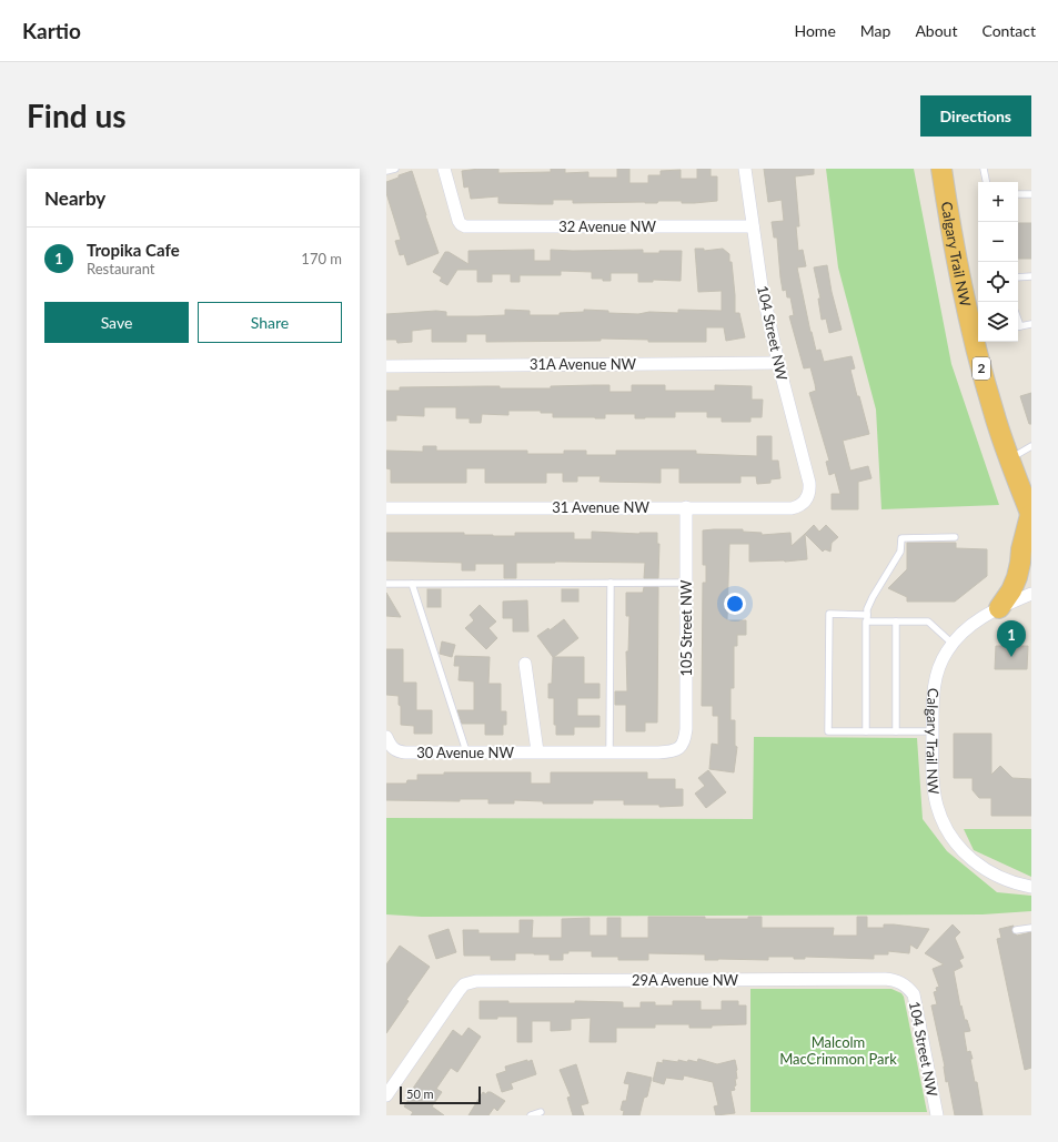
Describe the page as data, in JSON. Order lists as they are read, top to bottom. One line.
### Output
{"streets":{"highway":["Calgary Trail NW","2"],"street":["32 Avenue NW","104 Street NW","31A Avenue NW","31 Avenue NW","105 Street NW","30 Avenue NW","29A Avenue NW"]},"crossings":[["32 Avenue NW","104 Street NW"],["104 Street NW","31A Avenue NW"],["104 Street NW","31 Avenue NW"],["104 Street NW","29A Avenue NW"],["31 Avenue NW","105 Street NW"],["105 Street NW","30 Avenue NW"]],"parks":["Malcolm MacCrimmon Park"],"scale_bar":"50 m","page":{"header":"Kartio","nav":["Home","Map","About","Contact"],"buttons":["Directions",["Save","Share"]],"title":"Find us","heading":"Nearby","map_buttons":["+","−"],"list":[{"mark":"1","name":"Tropika Cafe","note":"Restaurant","value":"170 m"}],"pins":"1","scale":"50 m"}}
